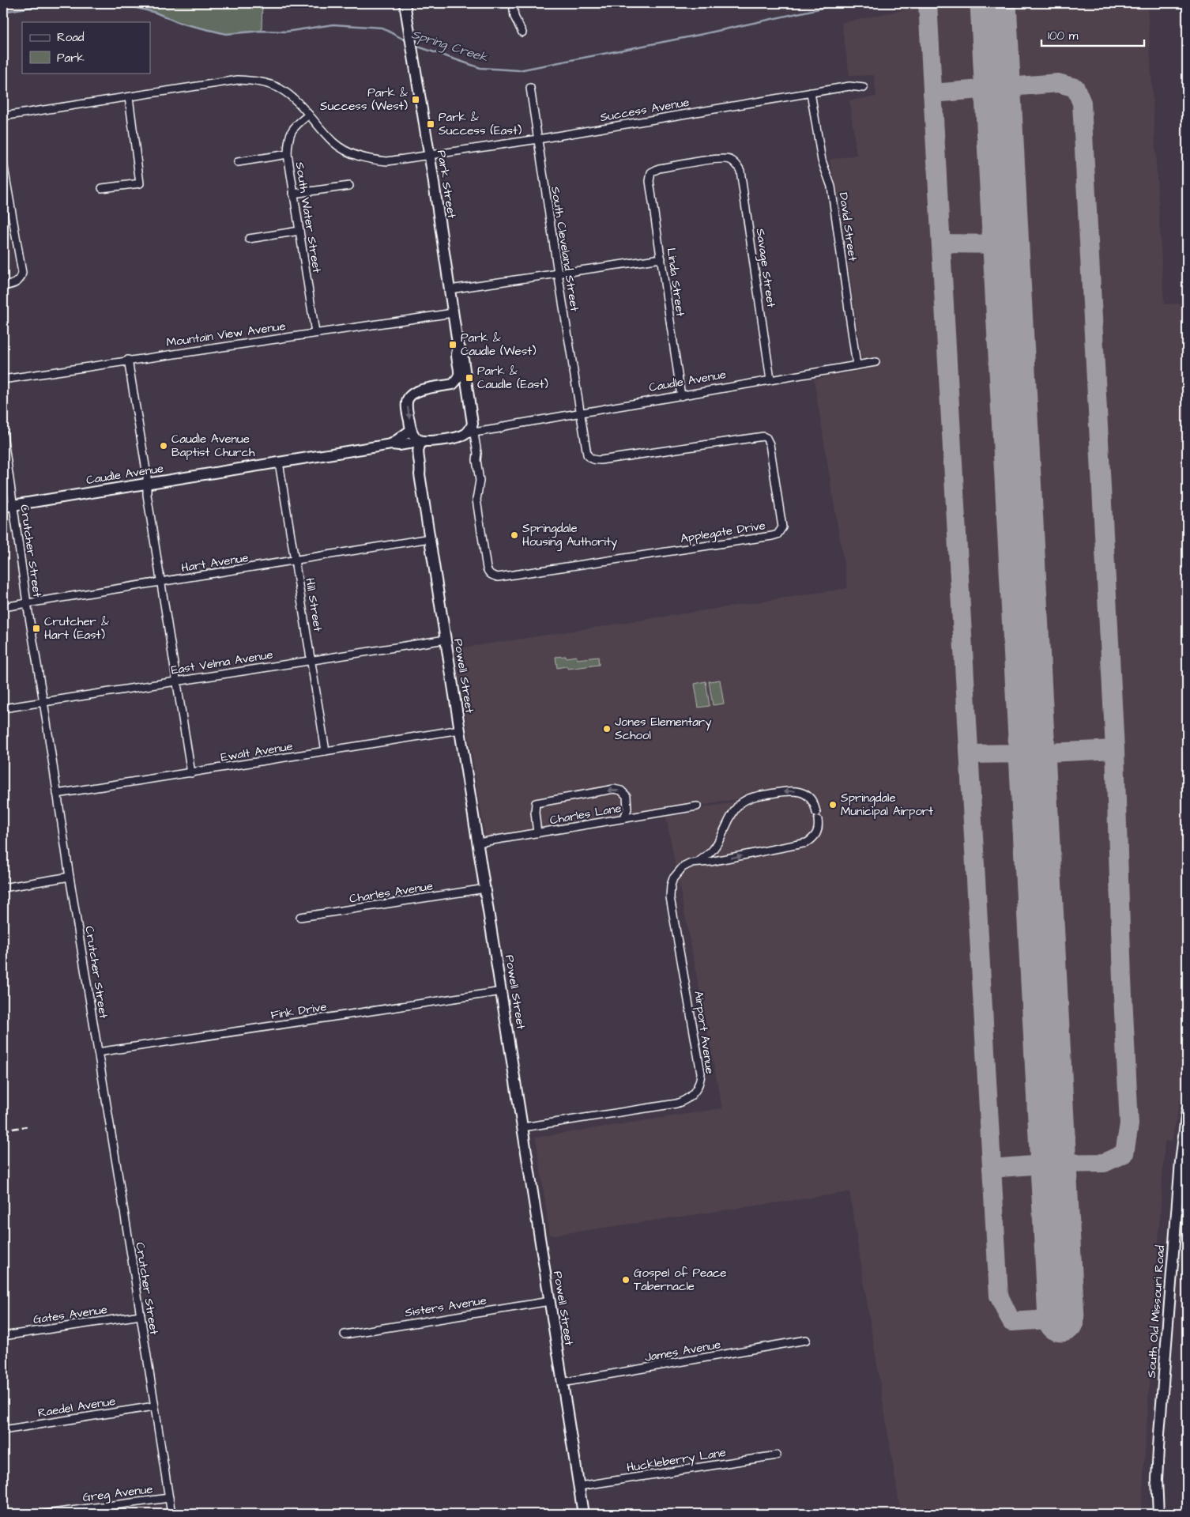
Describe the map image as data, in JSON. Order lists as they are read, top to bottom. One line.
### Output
{"streets":{"street":["Success Avenue","Park Street","South Water Street","David Street","South Cleveland Street","Savage Street","Linda Street","Mountain View Avenue","Caudle Avenue","Applegate Drive","Crutcher Street","Hart Avenue","Hill Street","East Velma Avenue","Powell Street","Ewalt Avenue","Charles Lane","Charles Avenue","Fink Drive","Airport Avenue","Sisters Avenue","South Old Missouri Road","Gates Avenue","James Avenue","Raedel Avenue","Huckleberry Lane","Greg Avenue"]},"crossings":[["Success Avenue","Park Street"],["Success Avenue","South Water Street"],["Success Avenue","David Street"],["Success Avenue","South Cleveland Street"],["Park Street","Mountain View Avenue"],["Park Street","Caudle Avenue"],["Park Street","Applegate Drive"],["Park Street","Powell Street"],["South Water Street","Mountain View Avenue"],["David Street","Caudle Avenue"],["South Cleveland Street","Caudle Avenue"],["South Cleveland Street","Applegate Drive"],["Savage Street","Linda Street"],["Savage Street","Caudle Avenue"],["Linda Street","Caudle Avenue"],["Caudle Avenue","Applegate Drive"],["Caudle Avenue","Crutcher Street"],["Caudle Avenue","Hill Street"],["Caudle Avenue","Powell Street"],["Applegate Drive","Powell Street"],["Crutcher Street","Hart Avenue"],["Crutcher Street","East Velma Avenue"],["Crutcher Street","Ewalt Avenue"],["Crutcher Street","Fink Drive"],["Crutcher Street","Gates Avenue"],["Crutcher Street","Raedel Avenue"],["Crutcher Street","Greg Avenue"],["Hart Avenue","Hill Street"],["Hart Avenue","Powell Street"],["Hill Street","East Velma Avenue"],["Hill Street","Ewalt Avenue"],["East Velma Avenue","Powell Street"],["Powell Street","Ewalt Avenue"],["Powell Street","Charles Lane"],["Powell Street","Charles Avenue"],["Powell Street","Fink Drive"],["Powell Street","Airport Avenue"],["Powell Street","Sisters Avenue"],["Powell Street","James Avenue"],["Powell Street","Huckleberry Lane"]],"water":["Spring Creek"],"places":{"transit":["Park & Success (West)","Park & Success (East)","Park & Caudle (West)","Park & Caudle (East)","Crutcher & Hart (East)"],"other":["Caudle Avenue Baptist Church","Springdale Housing Authority","Jones Elementary School","Springdale Municipal Airport","Gospel of Peace Tabernacle"]},"legend":["Road","Park"],"scale_bar":"100 m"}
